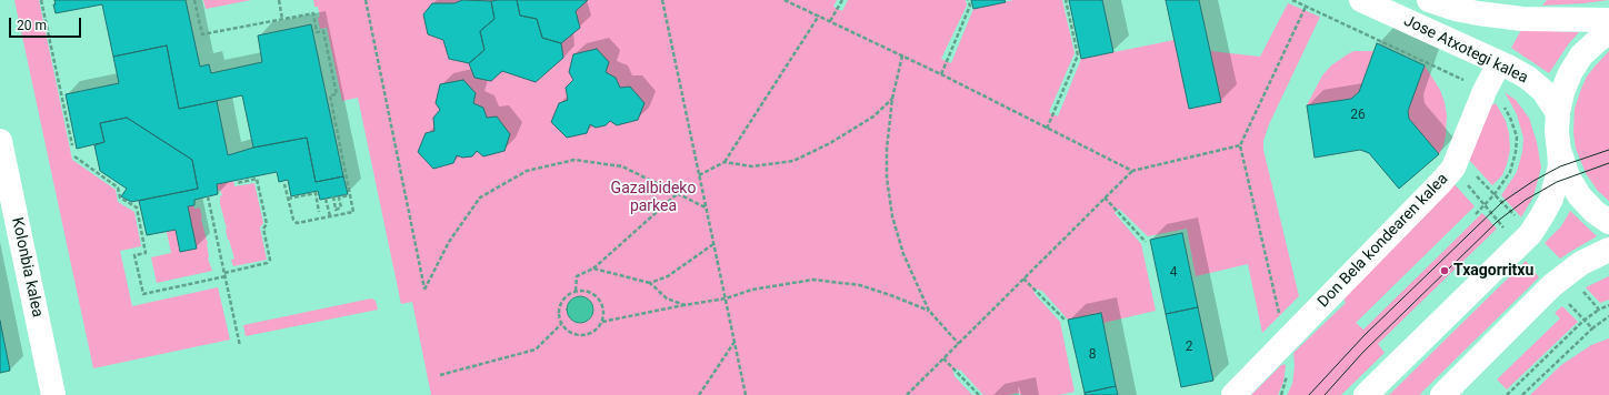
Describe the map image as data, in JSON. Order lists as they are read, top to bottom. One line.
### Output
{"streets":{"main road":["Jose Atxotegi kalea","Don Bela kondearen kalea","Kolonbia kalea"]},"crossings":[["Jose Atxotegi kalea","Don Bela kondearen kalea"]],"parks":["Gazalbideko parkea"],"places":["Txagorritxu"],"house_numbers":["26","4","2","8"],"scale_bar":"20 m"}
